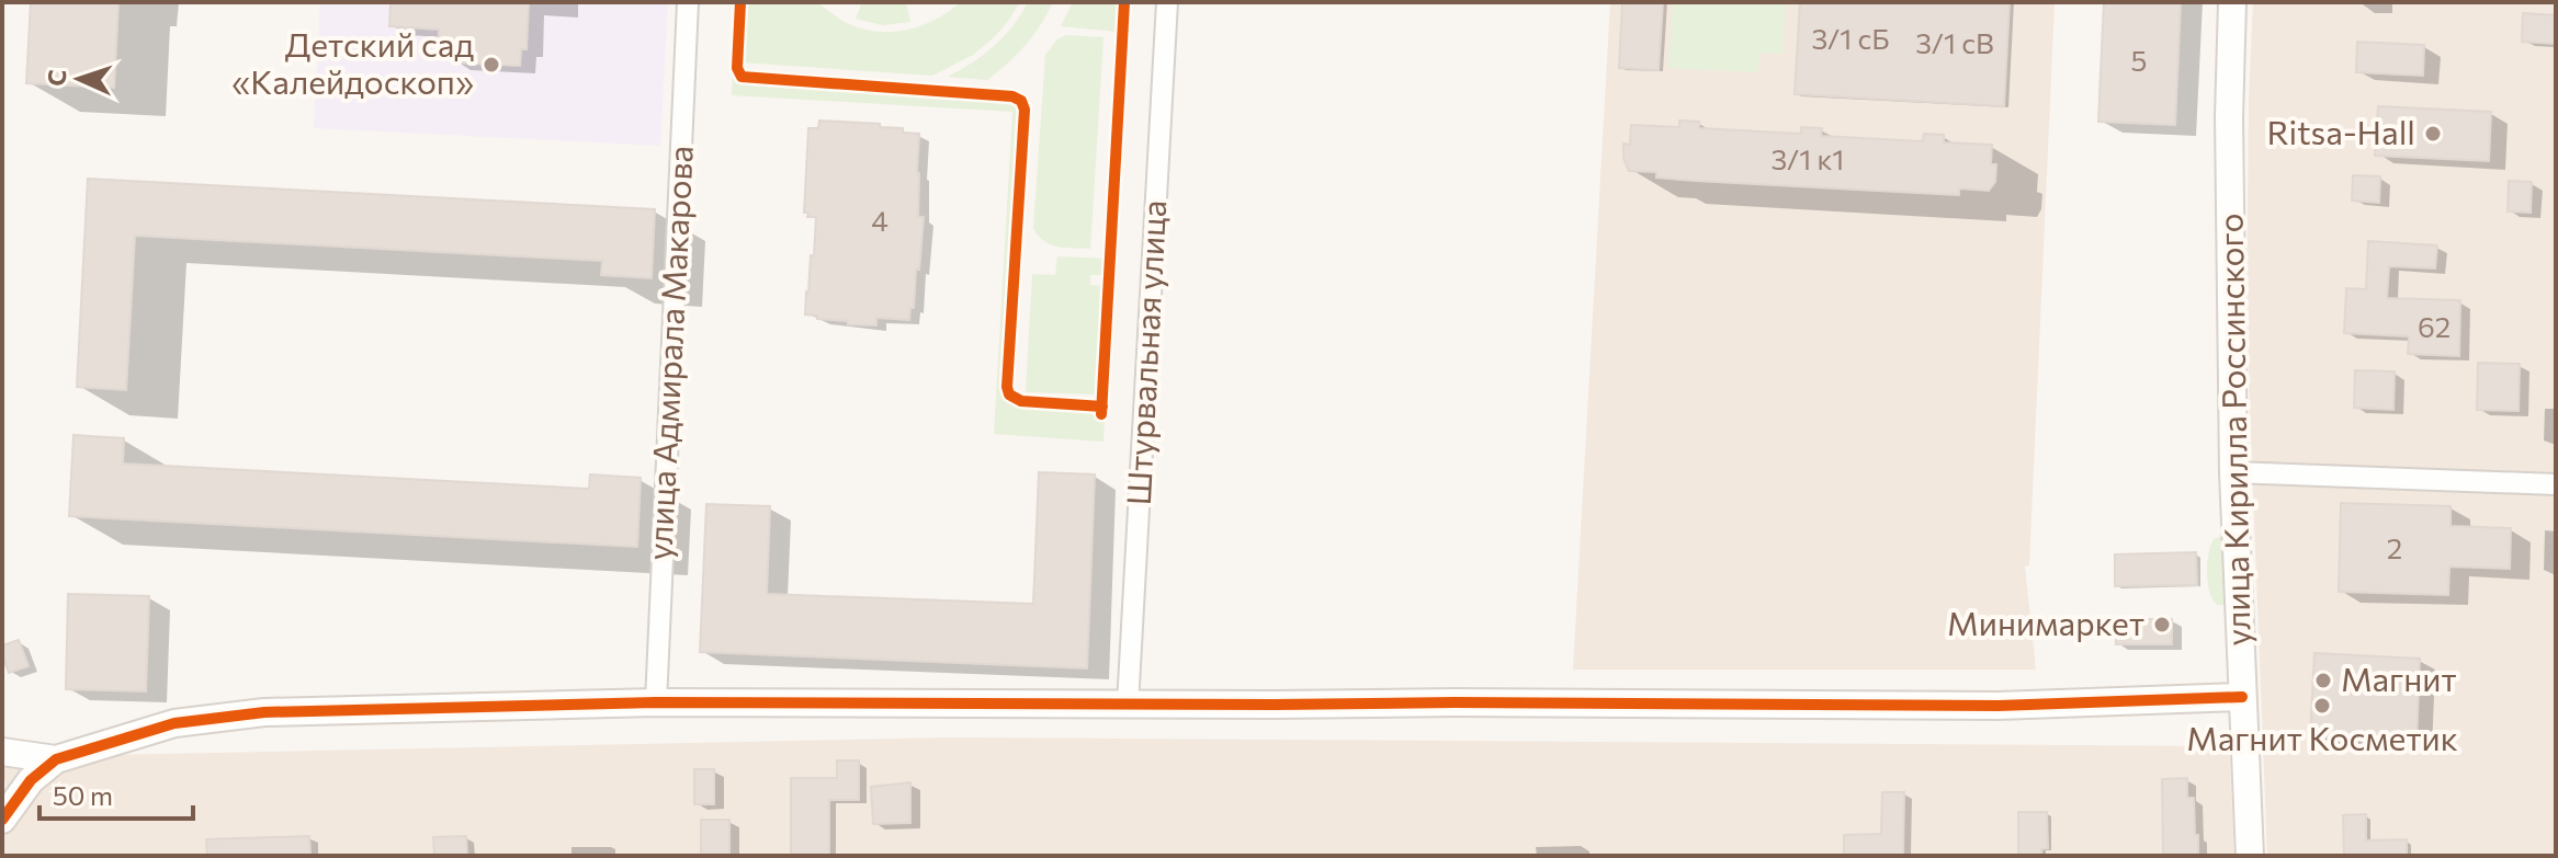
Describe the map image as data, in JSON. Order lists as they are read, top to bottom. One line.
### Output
{"streets":{"street":["улица Адмирала Макарова","Штурвальная улица","улица Кирилла Россинского"]},"places":["Детский сад «Калейдоскоп»","Ritsa-Hall","Минимаркет","Магнит","Магнит Косметик"],"house_numbers":["3/1 сБ","3/1 сВ","5","3/1 к1","4","62","2"],"scale_bar":"50 m","north":"left"}
